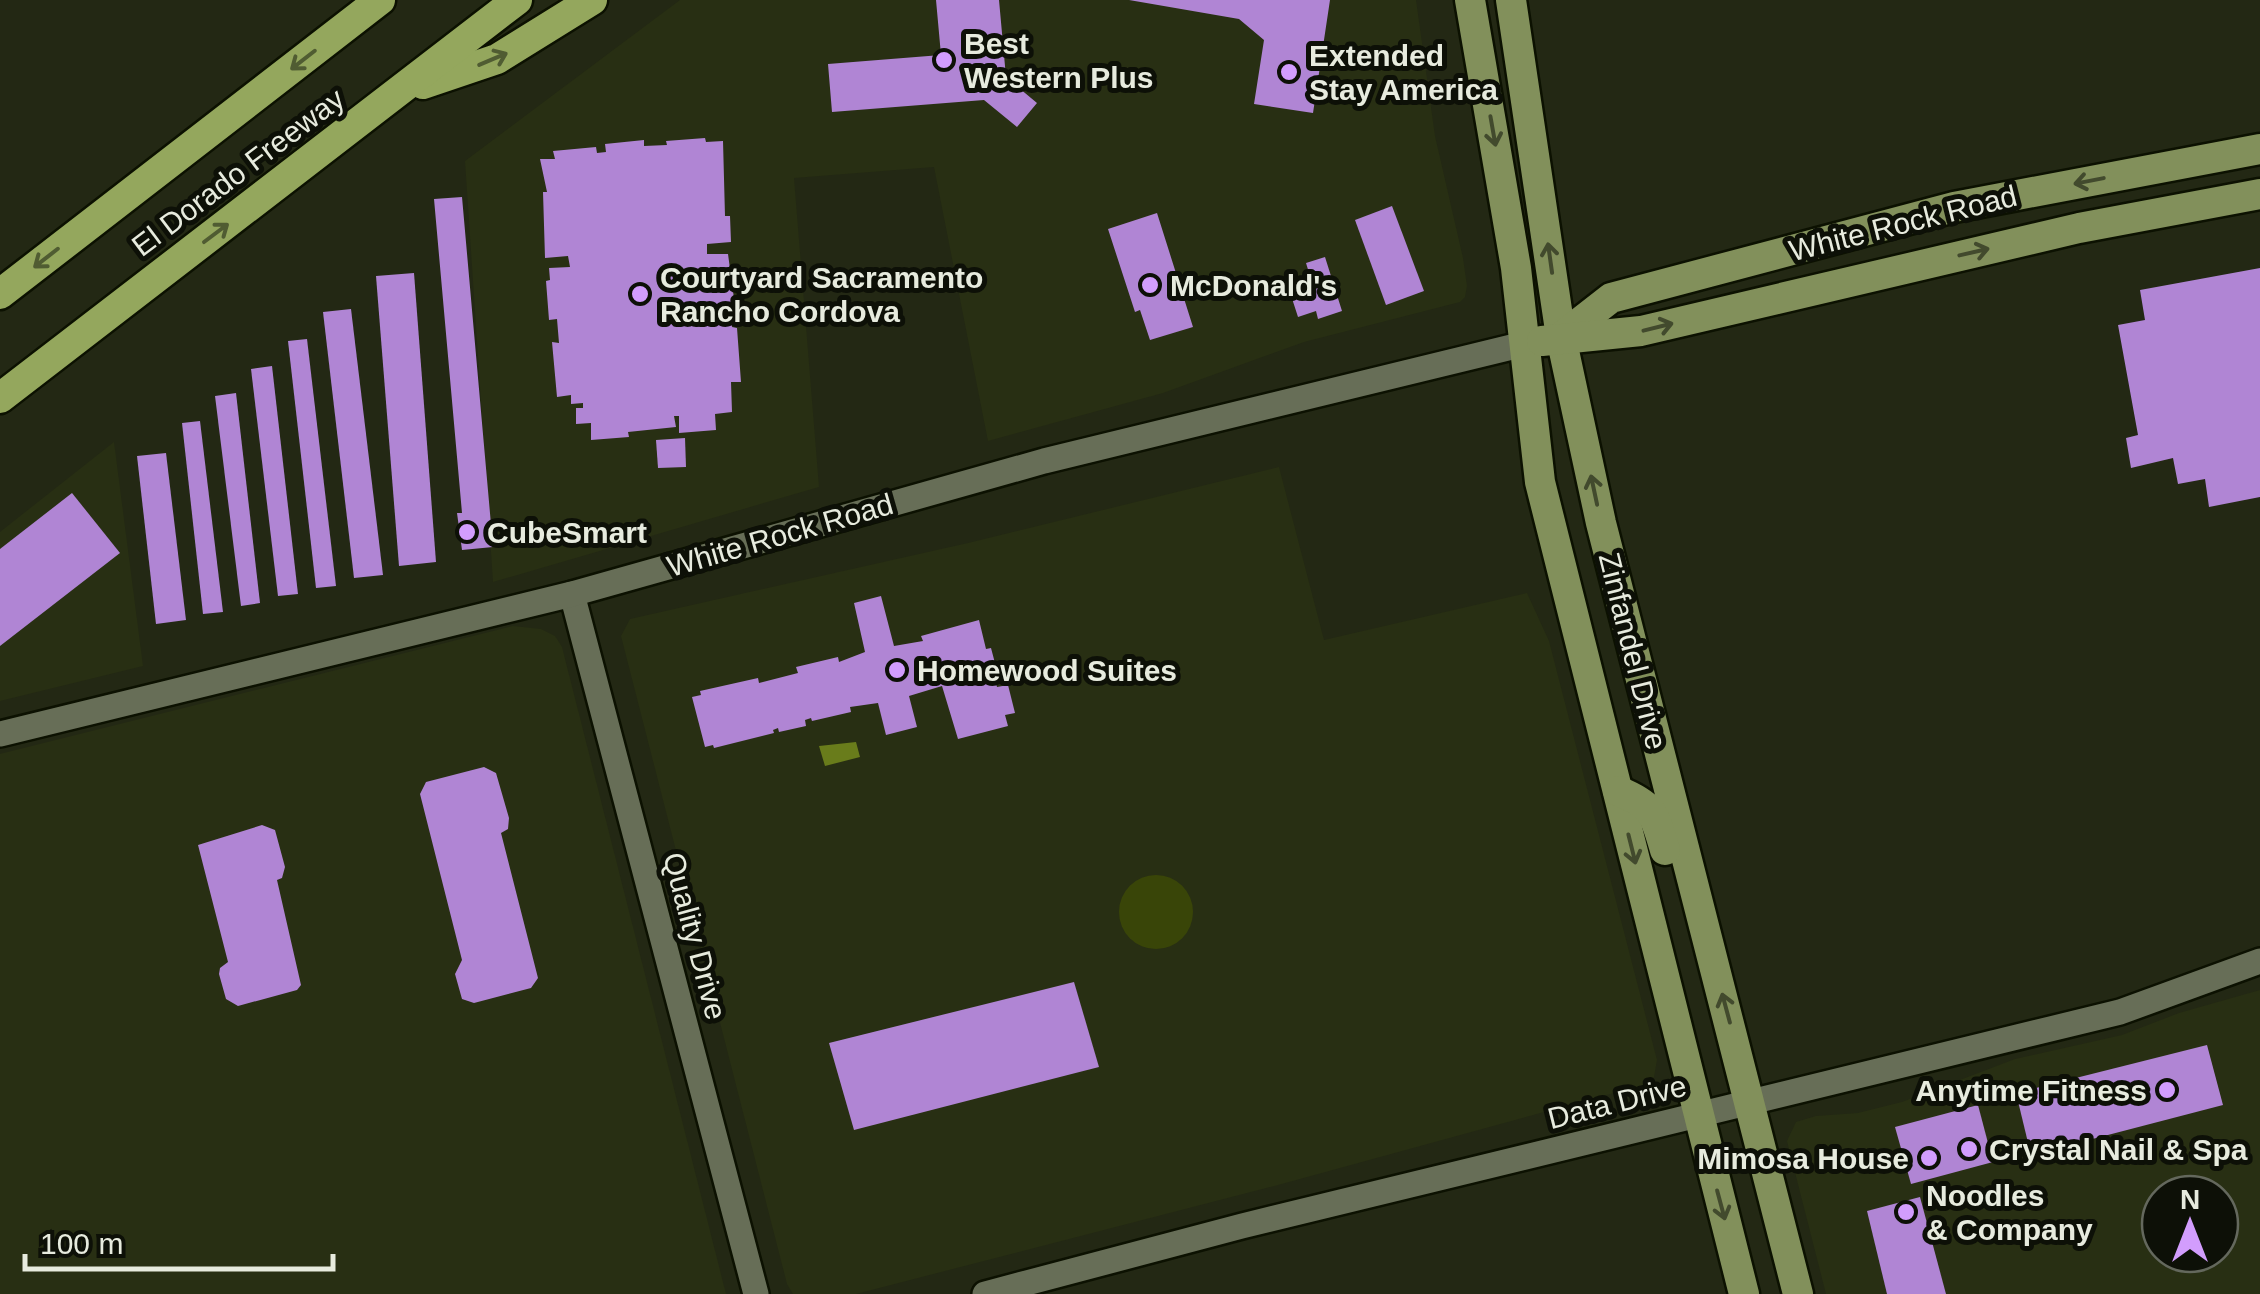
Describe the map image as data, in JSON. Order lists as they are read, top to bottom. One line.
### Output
{"streets":{"highway":["El Dorado Freeway"],"main road":["White Rock Road","Zinfandel Drive"],"street":["Quality Drive","Data Drive"]},"crossings":[["White Rock Road","Zinfandel Drive"],["White Rock Road","Quality Drive"],["Zinfandel Drive","Data Drive"]],"places":["Best Western Plus","Extended Stay America","McDonald's","Courtyard Sacramento Rancho Cordova","CubeSmart","Homewood Suites","Anytime Fitness","Crystal Nail & Spa","Mimosa House","Noodles & Company"],"scale_bar":"100 m","north":"top"}
